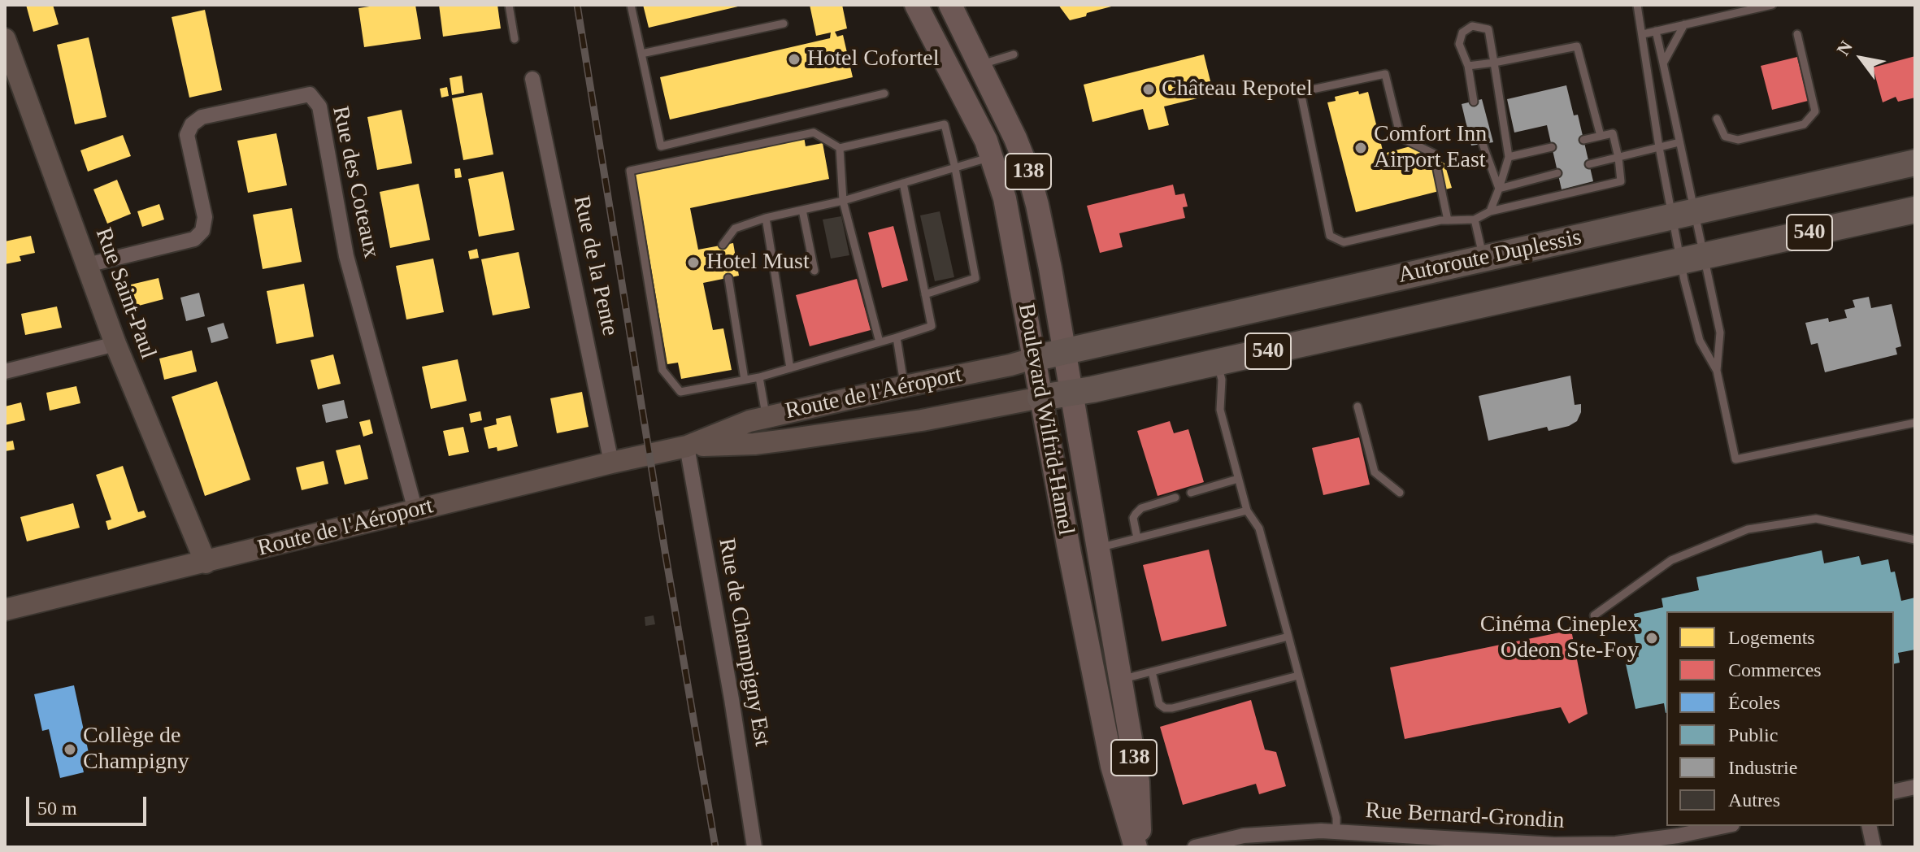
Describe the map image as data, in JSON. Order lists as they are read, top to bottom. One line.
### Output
{"streets":{"highway":["540","Autoroute Duplessis","Route de l'Aéroport"],"main road":["138","Rue Saint-Paul","Boulevard Wilfrid-Hamel"],"street":["Rue des Coteaux","Rue de la Pente","Rue de Champigny Est","Rue Bernard-Grondin"]},"crossings":[["Rue des Coteaux","Rue Saint-Paul"],["Rue des Coteaux","Route de l'Aéroport"],["Autoroute Duplessis","Route de l'Aéroport"],["Autoroute Duplessis","Boulevard Wilfrid-Hamel"],["Rue de la Pente","Route de l'Aéroport"],["Rue Saint-Paul","Route de l'Aéroport"],["Route de l'Aéroport","Boulevard Wilfrid-Hamel"],["Route de l'Aéroport","Rue de Champigny Est"]],"places":["Hotel Cofortel","Château Repotel","Comfort Inn Airport East","Hotel Must","Cinéma Cineplex Odeon Ste-Foy","Collège de Champigny"],"legend":["Logements","Commerces","Écoles","Public","Industrie","Autres"],"scale_bar":"50 m","north":"top left"}
